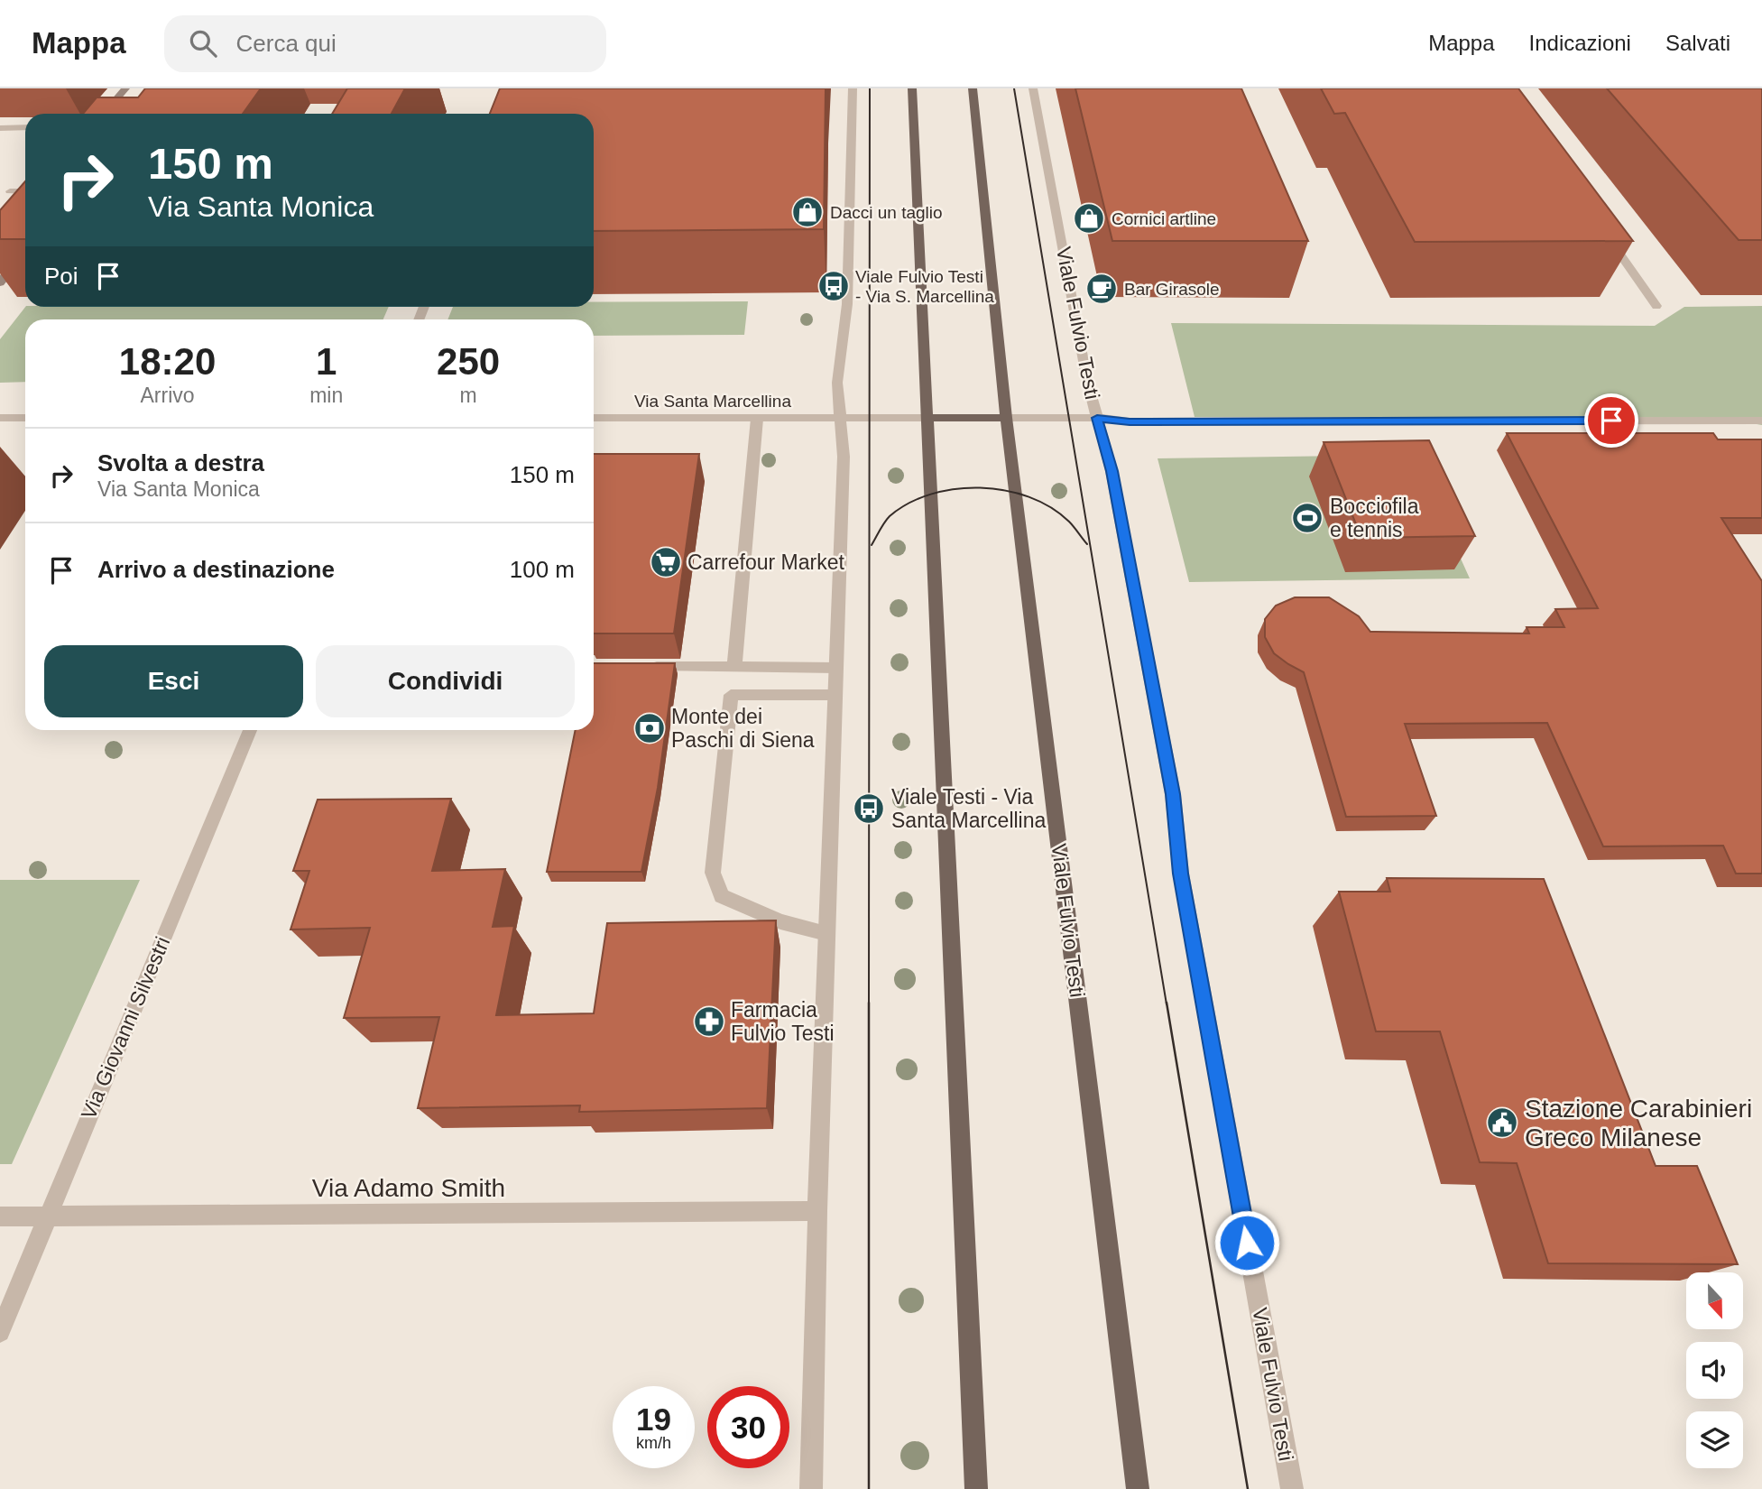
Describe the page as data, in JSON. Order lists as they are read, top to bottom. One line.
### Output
{"streets":{"main road":["Viale Fulvio Testi"],"street":["Via Santa Marcellina","Via Giovanni Silvestri","Via Adamo Smith"]},"crossings":[["Via Giovanni Silvestri","Via Adamo Smith"]],"places":{"shop":["Dacci un taglio","Cornici artline"],"bus stop":["Viale Fulvio Testi - Via S. Marcellina","Viale Testi - Via Santa Marcellina"],"cafe":["Bar Girasole"],"sports":["Bocciofila e tennis"],"supermarket":["Carrefour Market"],"bank":["Monte dei Paschi di Siena"],"pharmacy":["Farmacia Fulvio Testi"],"public building":["Stazione Carabinieri Greco Milanese"]},"north":"bottom","page":{"header":"Mappa","search":"Cerca qui","nav":["Mappa","Indicazioni","Salvati"],"turn":["150 m","Via Santa Monica"],"then":"Poi","eta":["18:20","Arrivo","1","min","250","m"],"list":[{"name":"Svolta a destra","note":"Via Santa Monica","value":"150 m"},{"name":"Arrivo a destinazione","value":"100 m"}],"buttons":["Esci","Condividi"],"speed":"19 km/h","limit":"30"}}
